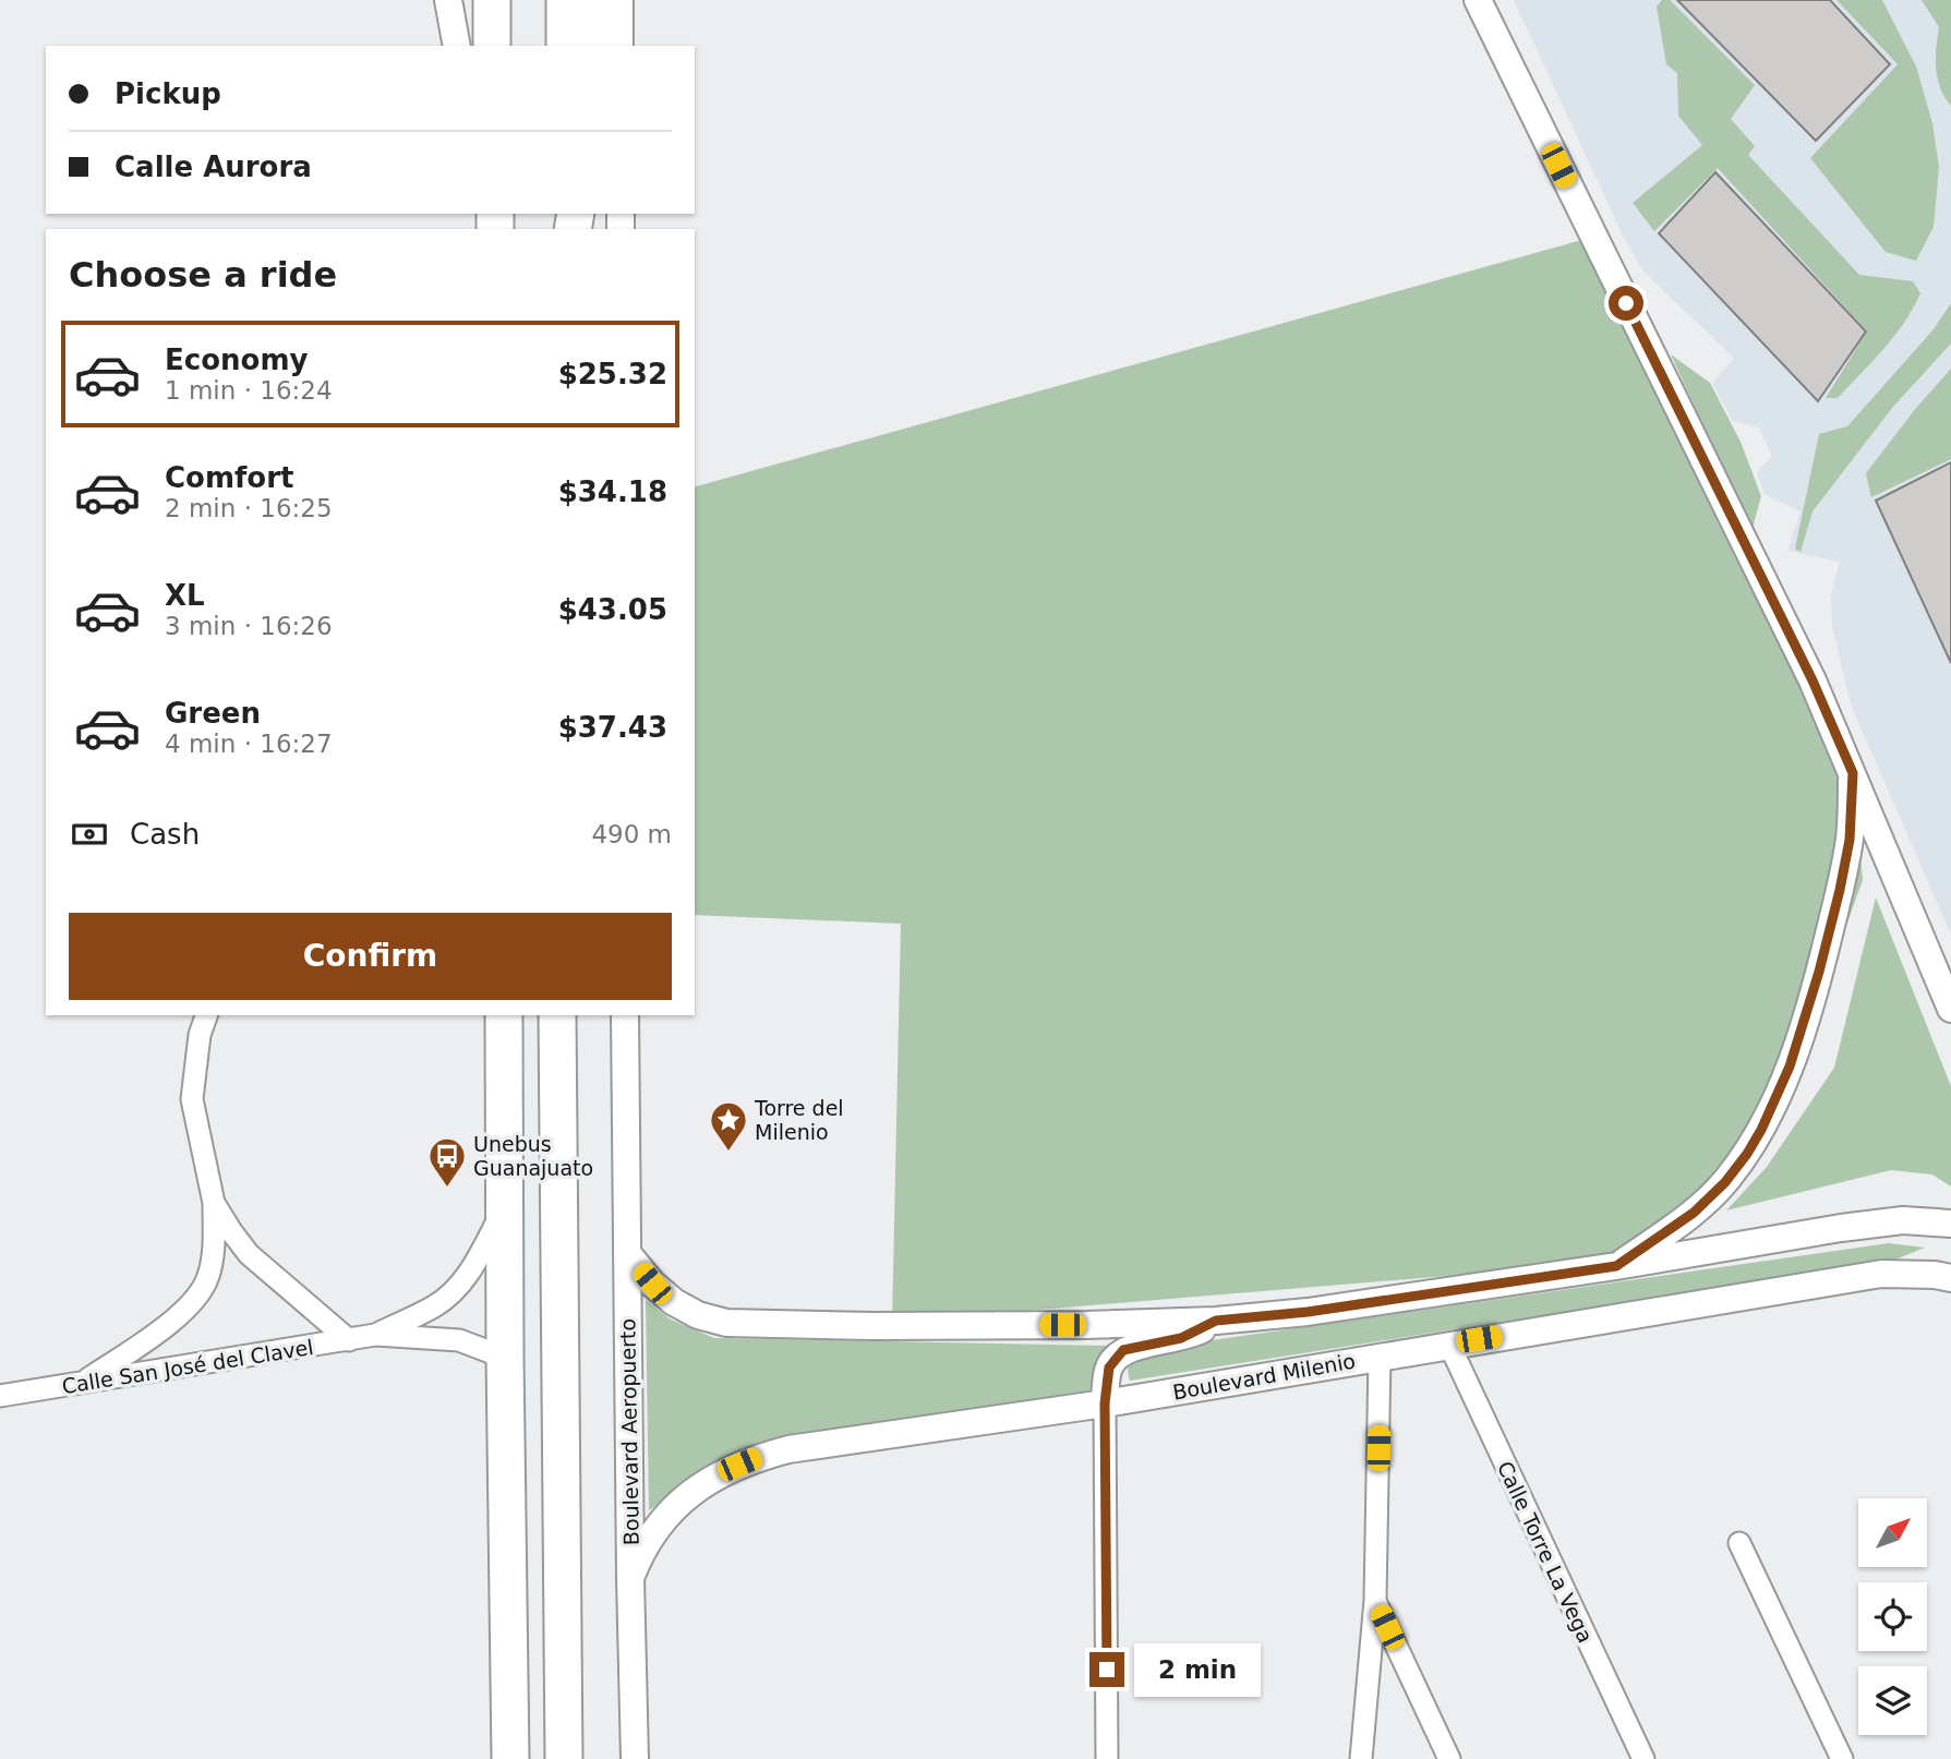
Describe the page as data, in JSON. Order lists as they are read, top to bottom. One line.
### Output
{"streets":{"street":["Calle San José del Clavel","Boulevard Milenio","Boulevard Aeropuerto","Calle Torre La Vega"]},"crossings":[["Boulevard Milenio","Boulevard Aeropuerto"],["Boulevard Milenio","Calle Torre La Vega"]],"places":{"place":["Torre del Milenio"],"bus stop":["Unebus Guanajuato"]},"north":"top right","page":{"banner":["Pickup","Calle Aurora"],"heading":"Choose a ride","list":[{"name":"Economy","note":"1 min · 16:24","value":"$25.32"},{"name":"Comfort","note":"2 min · 16:25","value":"$34.18"},{"name":"XL","note":"3 min · 16:26","value":"$43.05"},{"name":"Green","note":"4 min · 16:27","value":"$37.43"}],"pay":["Cash","490 m"],"buttons":"Confirm","bubble":"2 min"}}
